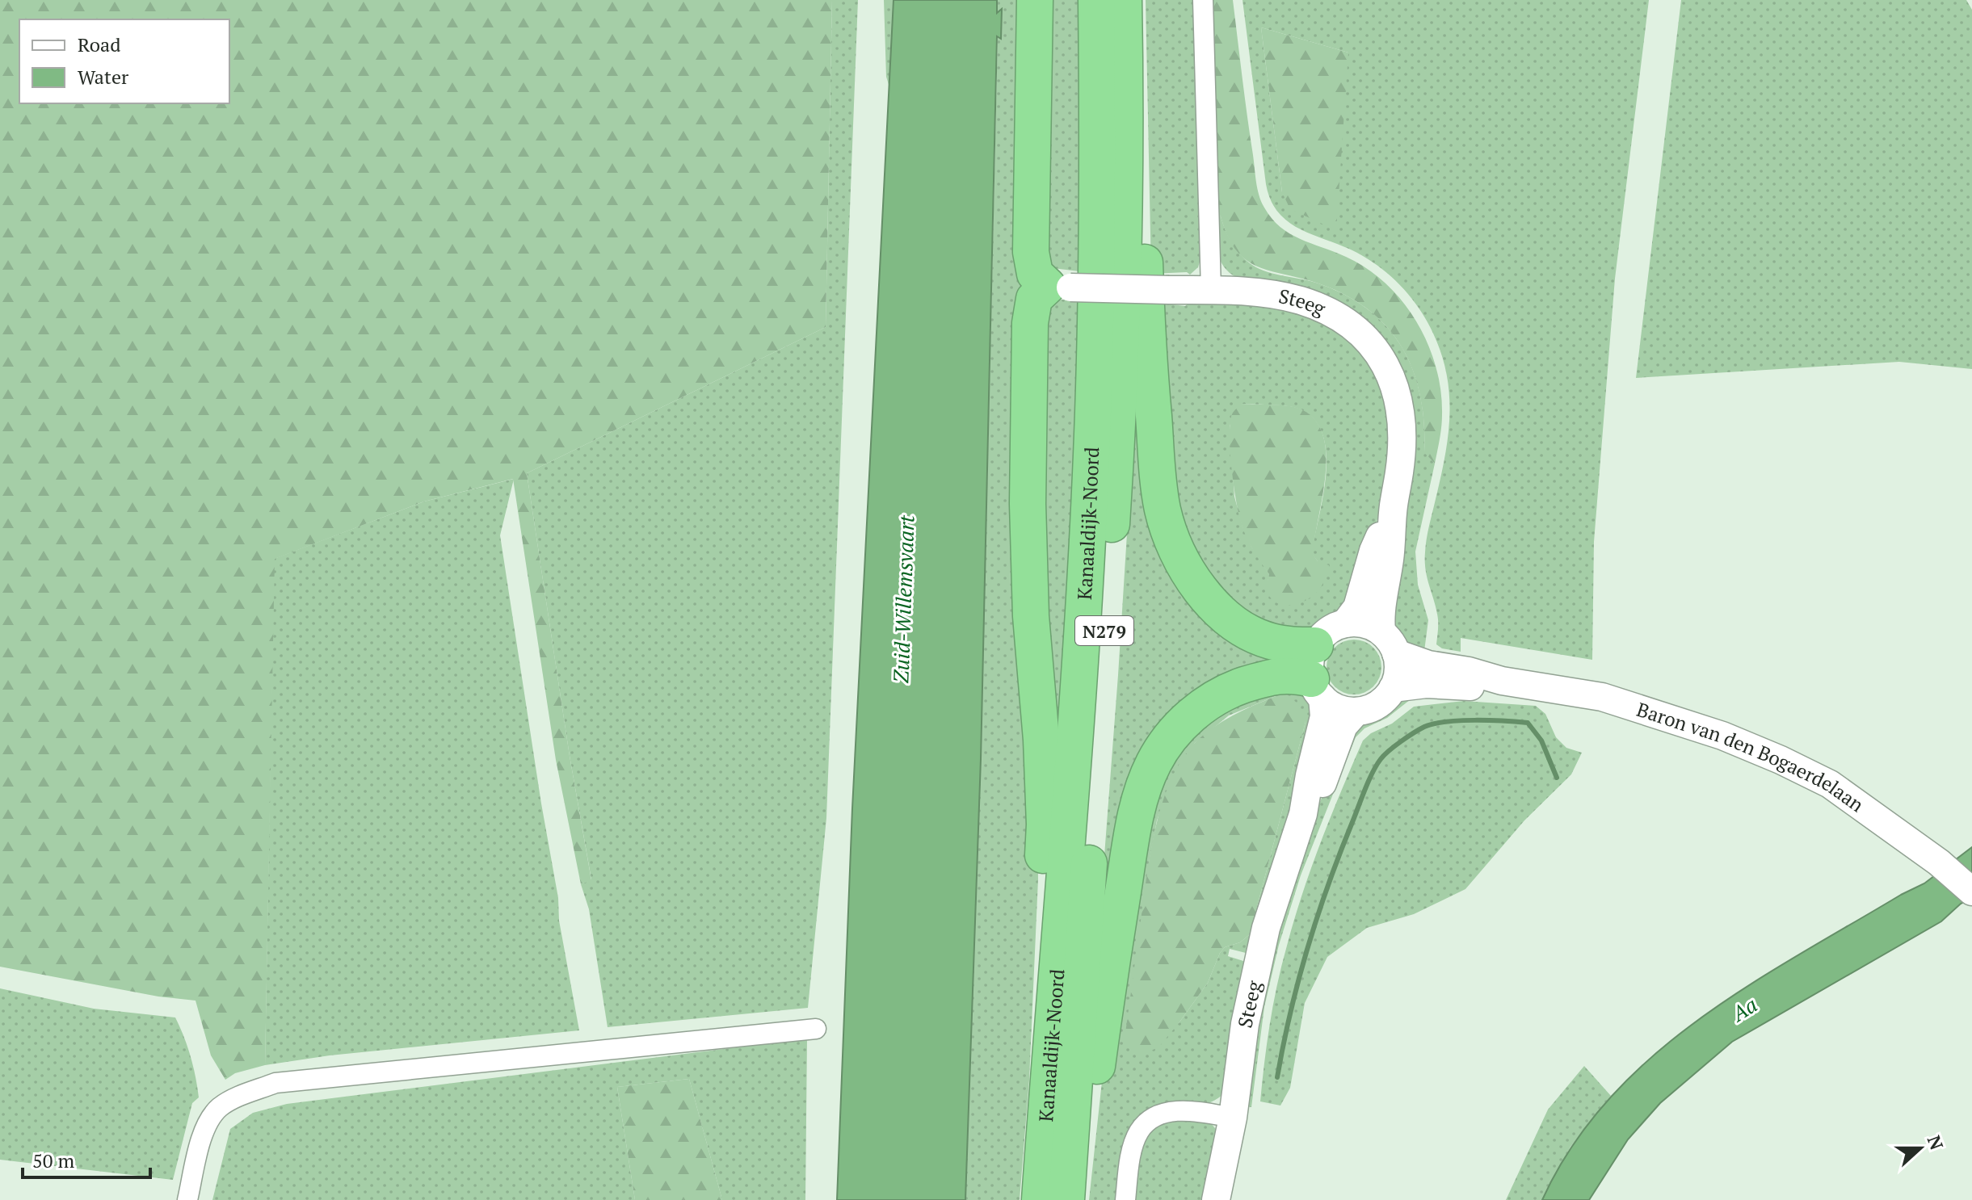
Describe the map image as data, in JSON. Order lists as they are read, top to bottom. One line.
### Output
{"streets":{"highway":["Kanaaldijk-Noord","N279"],"main road":["Steeg","Baron van den Bogaerdelaan"]},"crossings":[["Steeg","N279"],["Steeg","Baron van den Bogaerdelaan"],["Kanaaldijk-Noord","N279"],["N279","Baron van den Bogaerdelaan"]],"water":["Zuid-Willemsvaart","Aa"],"legend":["Road","Water"],"scale_bar":"50 m","north":"right"}
